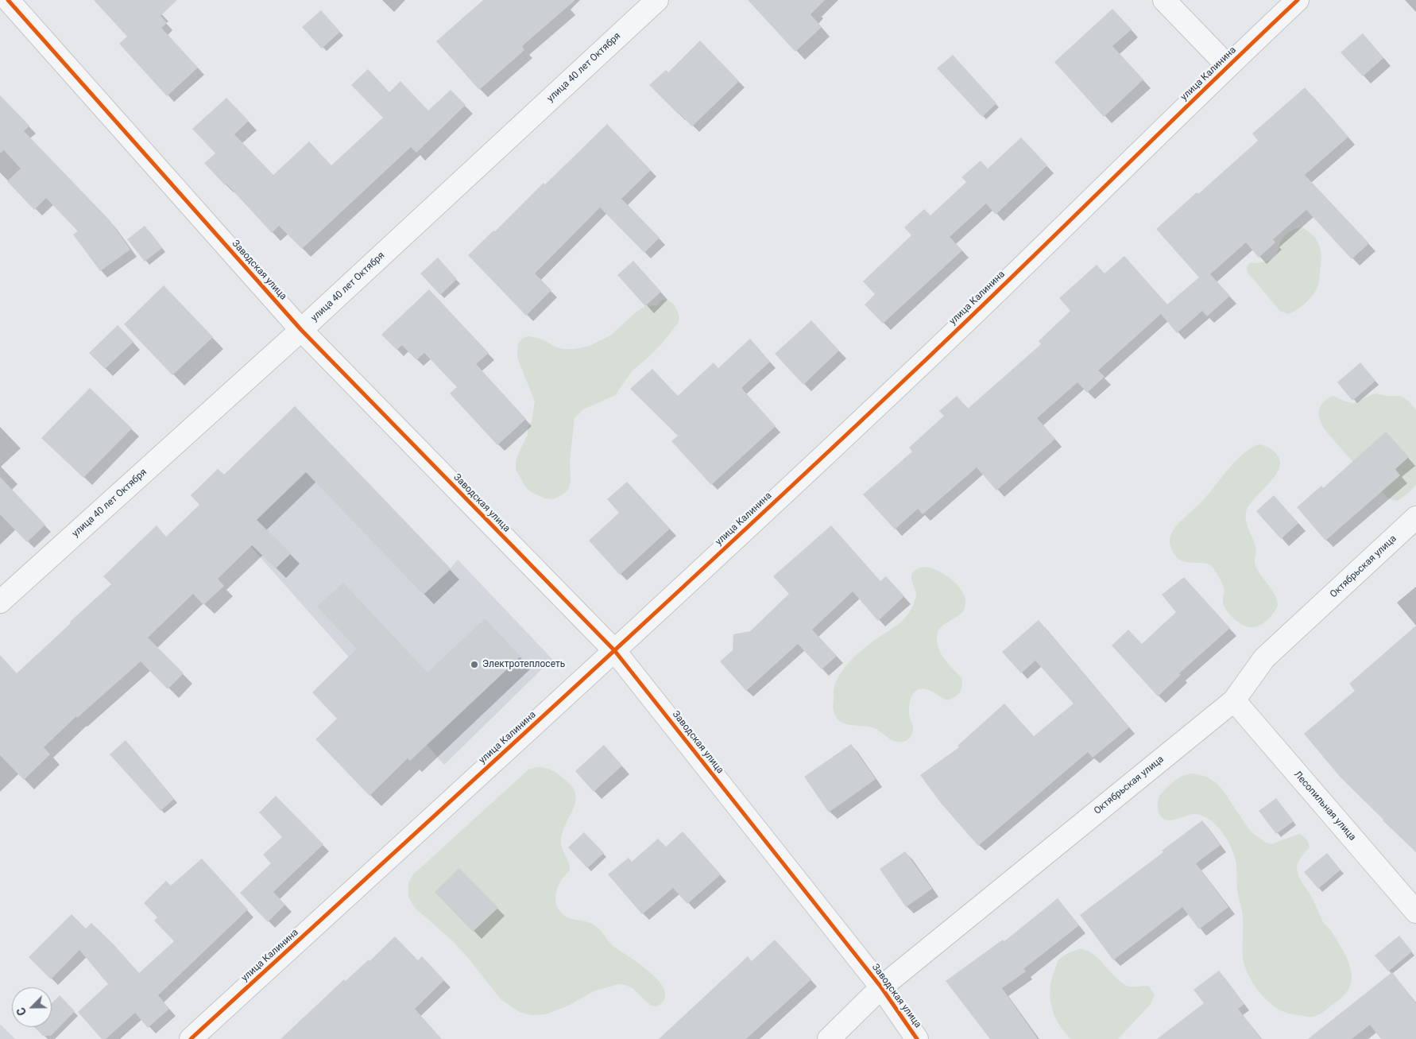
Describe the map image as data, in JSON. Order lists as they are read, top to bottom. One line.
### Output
{"streets":{"street":["улица 40 лет Октября","улица Калинина","Заводская улица","Октябрьская улица","Лесопильная улица"]},"crossings":[["улица 40 лет Октября","Заводская улица"],["улица Калинина","Заводская улица"],["Заводская улица","Октябрьская улица"],["Октябрьская улица","Лесопильная улица"]],"places":["Электротеплосеть"],"north":"bottom left"}
